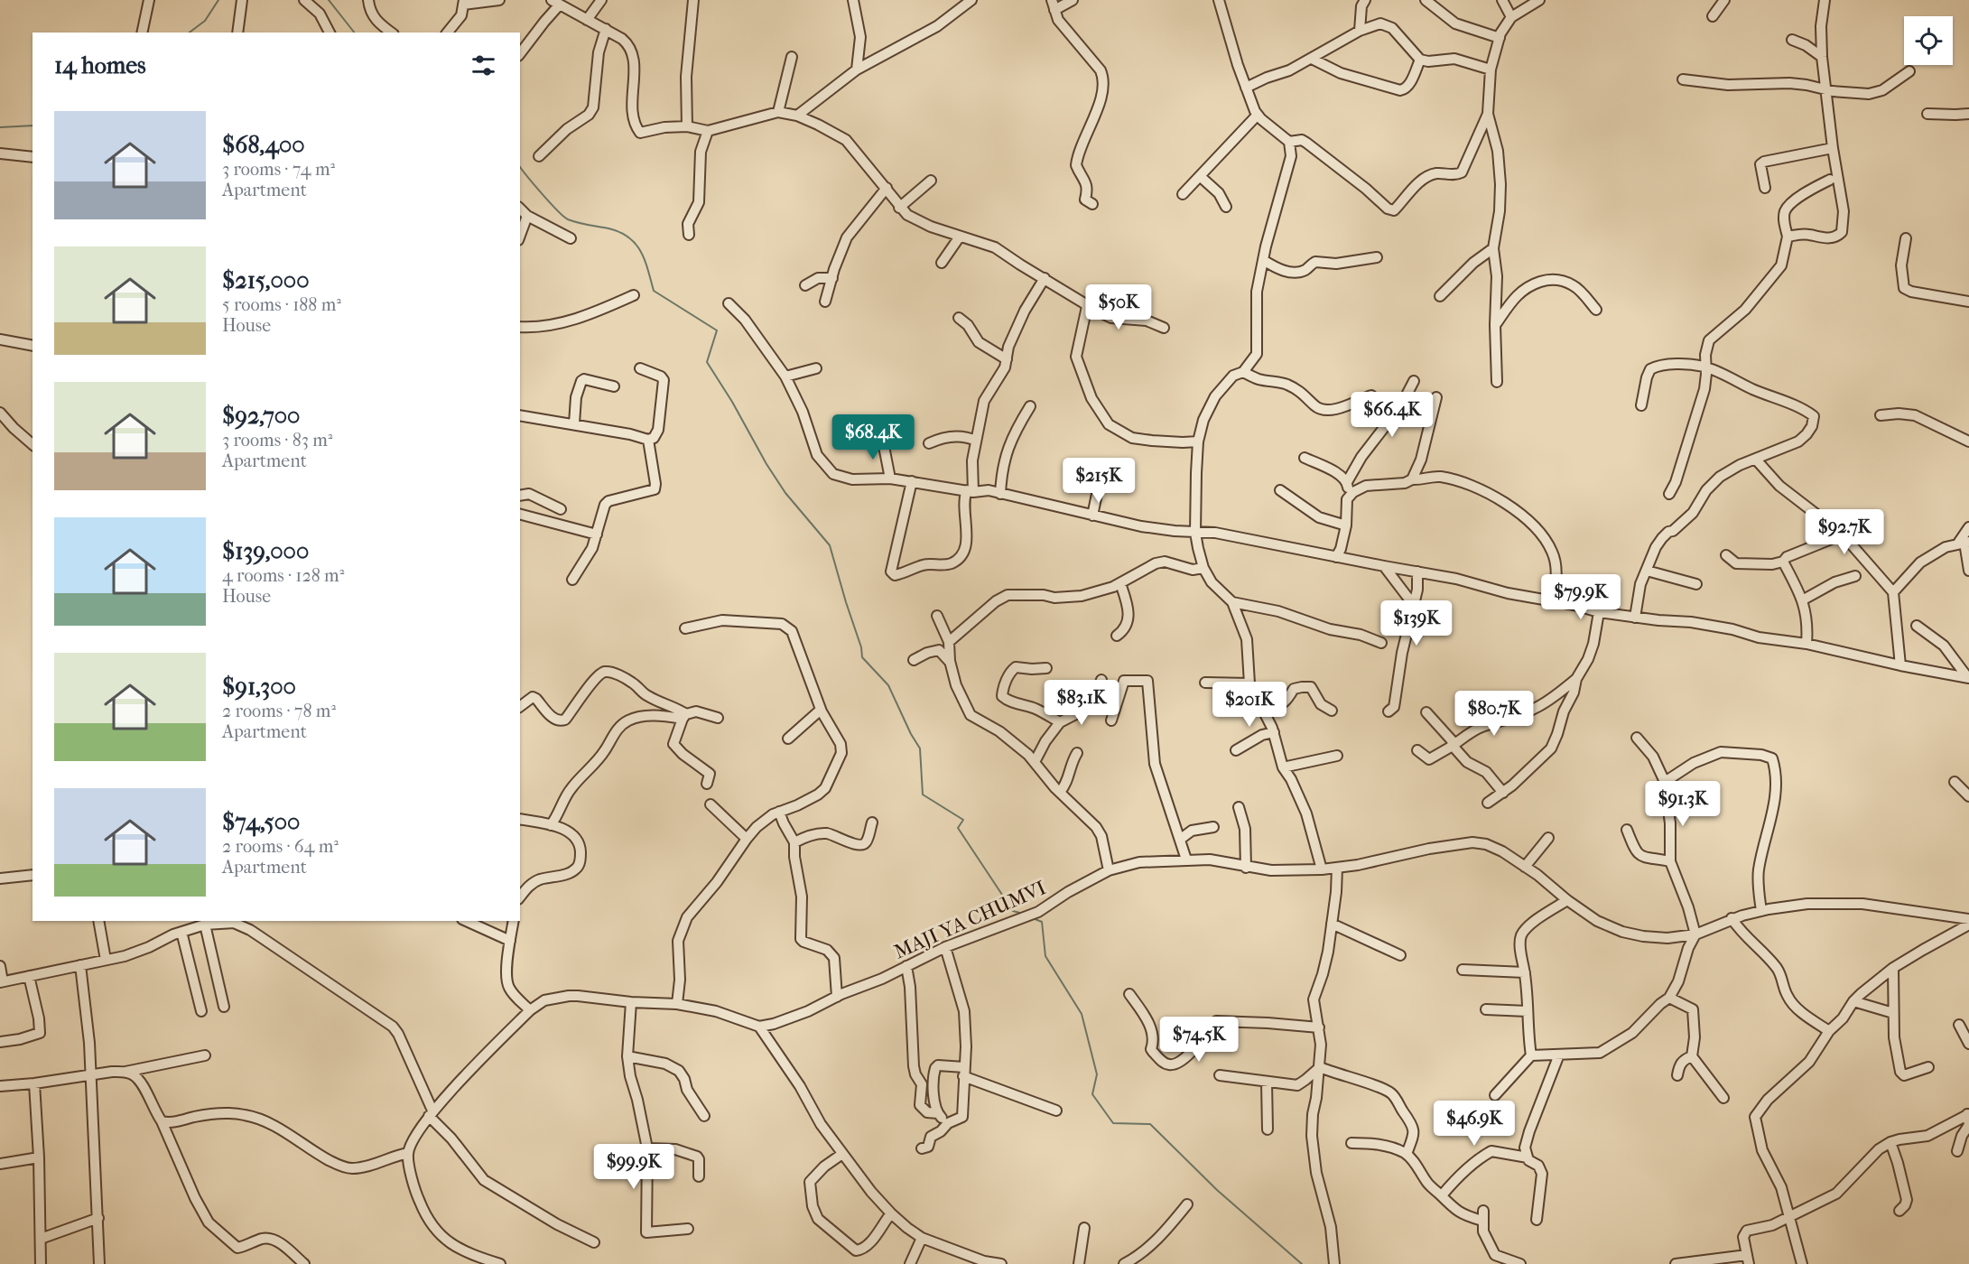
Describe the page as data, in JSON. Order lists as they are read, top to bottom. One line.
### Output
{"streets":{"street":["MAJI YA CHUMVI"]},"page":{"heading":"14 homes","list":[{"name":"$68,400","note":"3 rooms · 74 m² · Apartment"},{"name":"$215,000","note":"5 rooms · 188 m² · House"},{"name":"$92,700","note":"3 rooms · 83 m² · Apartment"},{"name":"$139,000","note":"4 rooms · 128 m² · House"},{"name":"$91,300","note":"2 rooms · 78 m² · Apartment"},{"name":"$74,500","note":"2 rooms · 64 m² · Apartment"}],"price":["$50K","$66.4K","$68.4K","$215K","$92.7K","$79.9K","$139K","$83.1K","$201K","$80.7K","$91.3K","$74.5K","$46.9K","$99.9K"]}}
